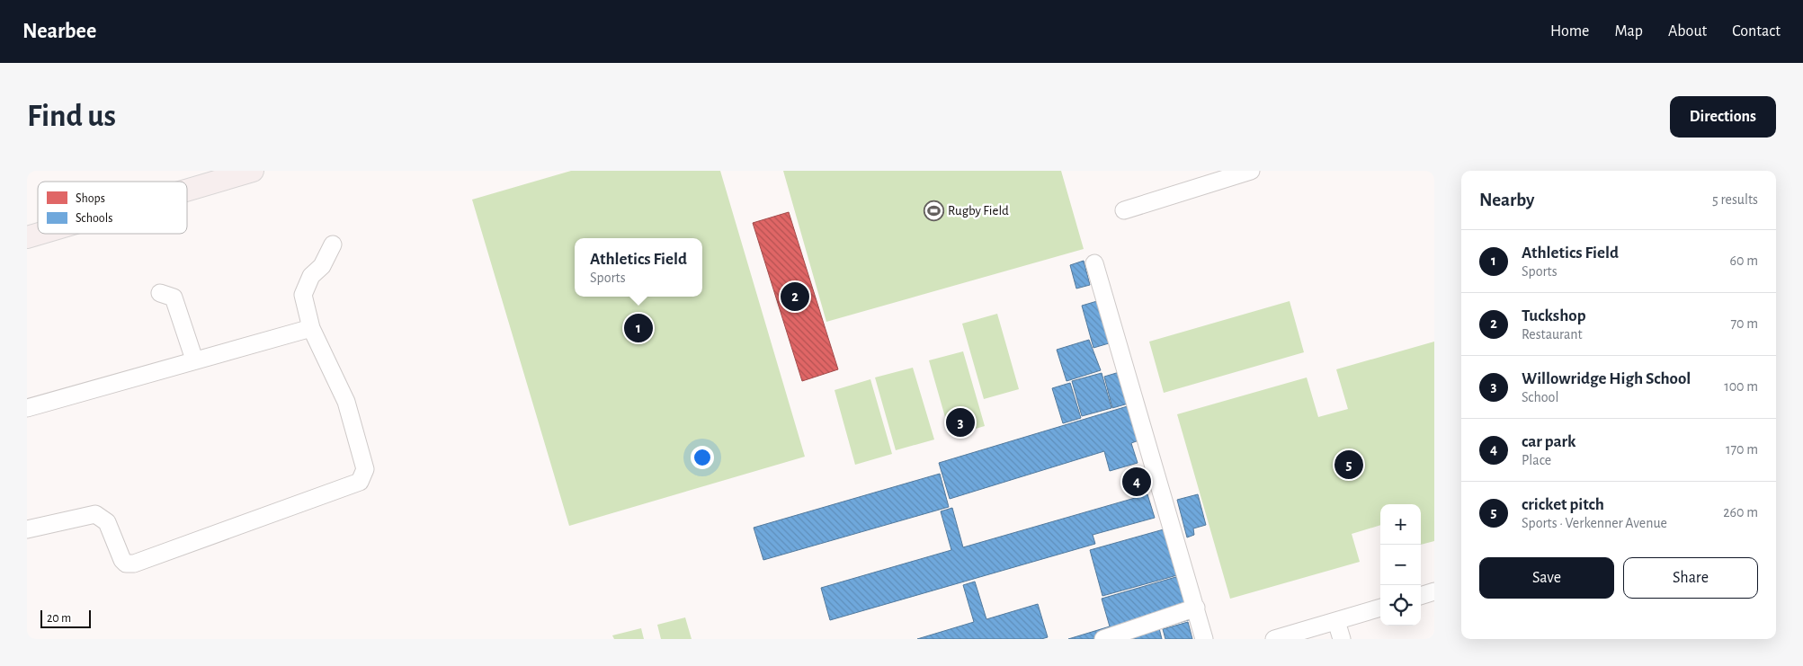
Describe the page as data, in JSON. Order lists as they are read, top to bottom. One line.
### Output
{"places":{"sports":["Rugby Field"]},"legend":["Shops","Schools"],"scale_bar":"20 m","page":{"header":"Nearbee","nav":["Home","Map","About","Contact"],"buttons":["Directions",["Save","Share"]],"title":"Find us","heading":["Nearby","5 results"],"list":[{"mark":"1","name":"Athletics Field","note":"Sports","value":"60 m"},{"mark":"2","name":"Tuckshop","note":"Restaurant","value":"70 m"},{"mark":"3","name":"Willowridge High School","note":"School","value":"100 m"},{"mark":"4","name":"car park","note":"Place","value":"170 m"},{"mark":"5","name":"cricket pitch","note":"Sports · Verkenner Avenue","value":"260 m"}],"popup":["Athletics Field","Sports"],"pins":["2","1","3","5","4"],"map_buttons":["+","−"],"scale":"20 m"}}
